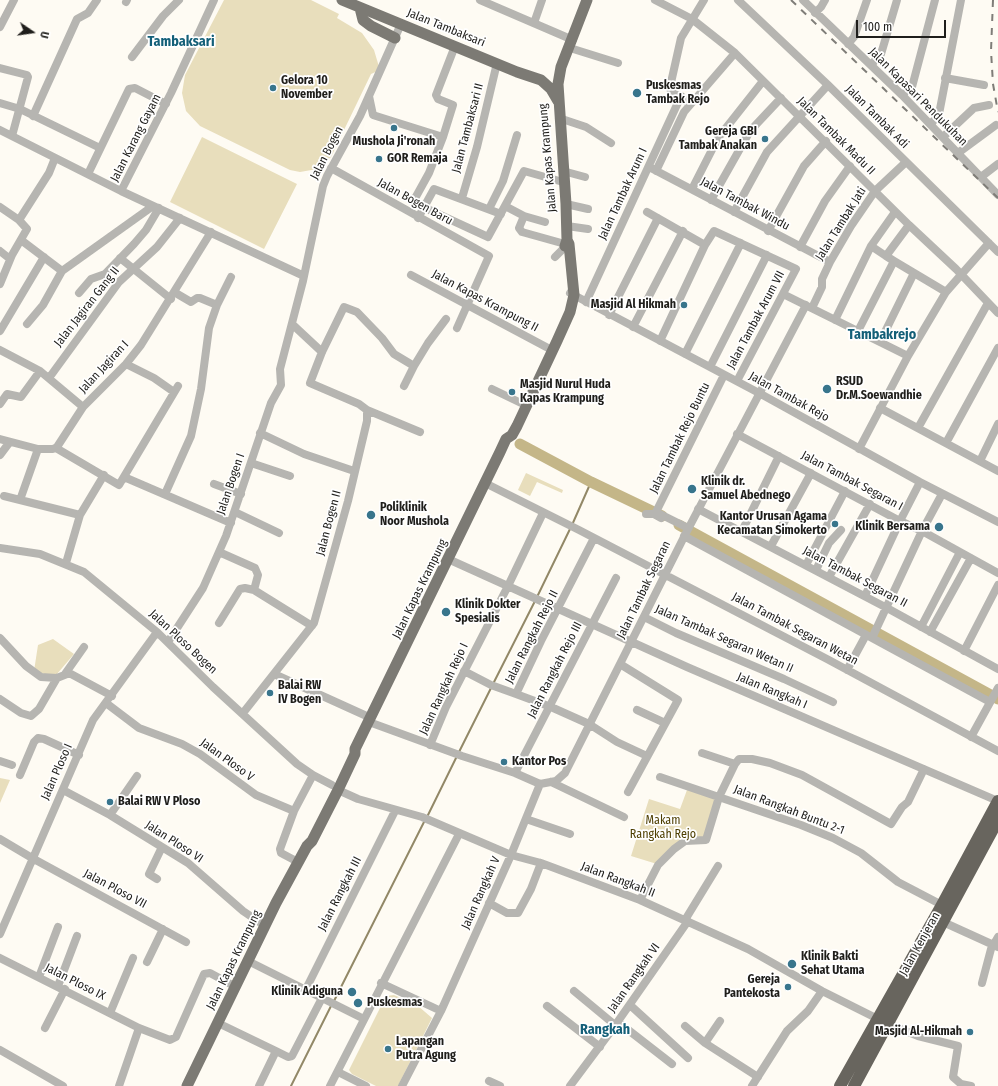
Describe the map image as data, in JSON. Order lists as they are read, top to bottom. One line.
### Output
{"streets":{"highway":["Jalan Kenjeran"],"main road":["Jalan Tambaksari","Jalan Kapas Krampung"],"street":["Jalan Kapasari Pendukuhan","Jalan Tambak Adi","Jalan Tambaksari II","Jalan Tambak Madu II","Jalan Karang Gayam","Jalan Bogen","Jalan Tambak Arum I","Jalan Bogen Baru","Jalan Tambak Windu","Jalan Tambak Jati","Jalan Kapas Krampung II","Jalan Jagiran Gang II","Jalan Tambak Arum VII","Jalan Jagiran I","Jalan Tambak Rejo","Jalan Tambak Rejo Buntu","Jalan Tambak Segaran I","Jalan Bogen I","Jalan Bogen II","Jalan Tambak Segaran II","Jalan Tambak Segaran","Jalan Tambak Segaran Wetan","Jalan Rangkah Rejo II","Jalan Tambak Segaran Wetan II","Jalan Ploso Bogen","Jalan Rangkah Rejo III","Jalan Rangkah Rejo I","Jalan Rangkah I","Jalan Ploso V","Jalan Ploso I","Jalan Rangkah Buntu 2-1","Jalan Ploso VI","Jalan Rangkah II","Jalan Ploso VII","Jalan Rangkah V","Jalan Rangkah III","Jalan Rangkah VI","Jalan Ploso IX"]},"crossings":[["Jalan Tambaksari","Jalan Tambaksari II"],["Jalan Tambaksari","Jalan Bogen"],["Jalan Tambaksari","Jalan Kapas Krampung"],["Jalan Tambak Adi","Jalan Tambak Jati"],["Jalan Tambak Madu II","Jalan Tambak Jati"],["Jalan Karang Gayam","Jalan Bogen"],["Jalan Karang Gayam","Jalan Jagiran Gang II"],["Jalan Karang Gayam","Jalan Jagiran I"],["Jalan Bogen","Jalan Bogen Baru"],["Jalan Bogen","Jalan Bogen I"],["Jalan Kapas Krampung","Jalan Kapas Krampung II"],["Jalan Kapas Krampung","Jalan Tambak Rejo"],["Jalan Kapas Krampung","Jalan Ploso Bogen"],["Jalan Kapas Krampung","Jalan Rangkah I"],["Jalan Kapas Krampung","Jalan Ploso VI"],["Jalan Kapas Krampung","Jalan Rangkah II"],["Jalan Kapas Krampung","Jalan Ploso IX"],["Jalan Tambak Arum I","Jalan Tambak Windu"],["Jalan Tambak Arum I","Jalan Tambak Rejo"],["Jalan Bogen Baru","Jalan Kapas Krampung II"],["Jalan Tambak Windu","Jalan Tambak Jati"],["Jalan Tambak Jati","Jalan Tambak Rejo"],["Jalan Tambak Jati","Jalan Tambak Segaran"],["Jalan Tambak Arum VII","Jalan Tambak Rejo"],["Jalan Tambak Rejo","Jalan Tambak Rejo Buntu"],["Jalan Tambak Rejo","Jalan Tambak Segaran"],["Jalan Tambak Rejo Buntu","Jalan Tambak Segaran"],["Jalan Tambak Segaran I","Jalan Tambak Segaran"],["Jalan Bogen I","Jalan Ploso Bogen"],["Jalan Bogen II","Jalan Ploso Bogen"],["Jalan Tambak Segaran II","Jalan Tambak Segaran"],["Jalan Tambak Segaran","Jalan Tambak Segaran Wetan"],["Jalan Tambak Segaran","Jalan Tambak Segaran Wetan II"],["Jalan Tambak Segaran","Jalan Rangkah I"],["Jalan Tambak Segaran","Jalan Rangkah V"],["Jalan Tambak Segaran Wetan","Jalan Rangkah Rejo II"],["Jalan Tambak Segaran Wetan","Jalan Rangkah Rejo I"],["Jalan Rangkah Rejo II","Jalan Rangkah Rejo I"],["Jalan Rangkah Rejo II","Jalan Rangkah I"],["Jalan Ploso Bogen","Jalan Ploso I"],["Jalan Ploso Bogen","Jalan Rangkah II"],["Jalan Rangkah Rejo III","Jalan Rangkah I"],["Jalan Rangkah Rejo I","Jalan Rangkah I"],["Jalan Rangkah I","Jalan Kenjeran"],["Jalan Ploso V","Jalan Ploso I"],["Jalan Ploso I","Jalan Ploso VI"],["Jalan Ploso I","Jalan Ploso VII"],["Jalan Rangkah Buntu 2-1","Jalan Kenjeran"],["Jalan Rangkah II","Jalan Rangkah V"],["Jalan Rangkah II","Jalan Rangkah III"],["Jalan Rangkah II","Jalan Kenjeran"],["Jalan Rangkah II","Jalan Rangkah VI"]],"districts":["Tambaksari","Tambakrejo","Rangkah"],"parks":["Makam Rangkah Rejo"],"places":["Gelora 10 November","Puskesmas Tambak Rejo","Mushola Ji'ronah","Gereja GBI Tambak Anakan","GOR Remaja","Masjid Al Hikmah","RSUD Dr.M.Soewandhie","Masjid Nurul Huda Kapas Krampung","Klinik dr. Samuel Abednego","Poliklinik Noor Mushola","Kantor Urusan Agama Kecamatan Simokerto","Klinik Bersama","Klinik Dokter Spesialis","Balai RW IV Bogen","Kantor Pos","Balai RW V Ploso","Klinik Bakti Sehat Utama","Gereja Pantekosta","Klinik Adiguna","Puskesmas","Masjid Al-Hikmah","Lapangan Putra Agung"],"scale_bar":"100 m","north":"right"}
